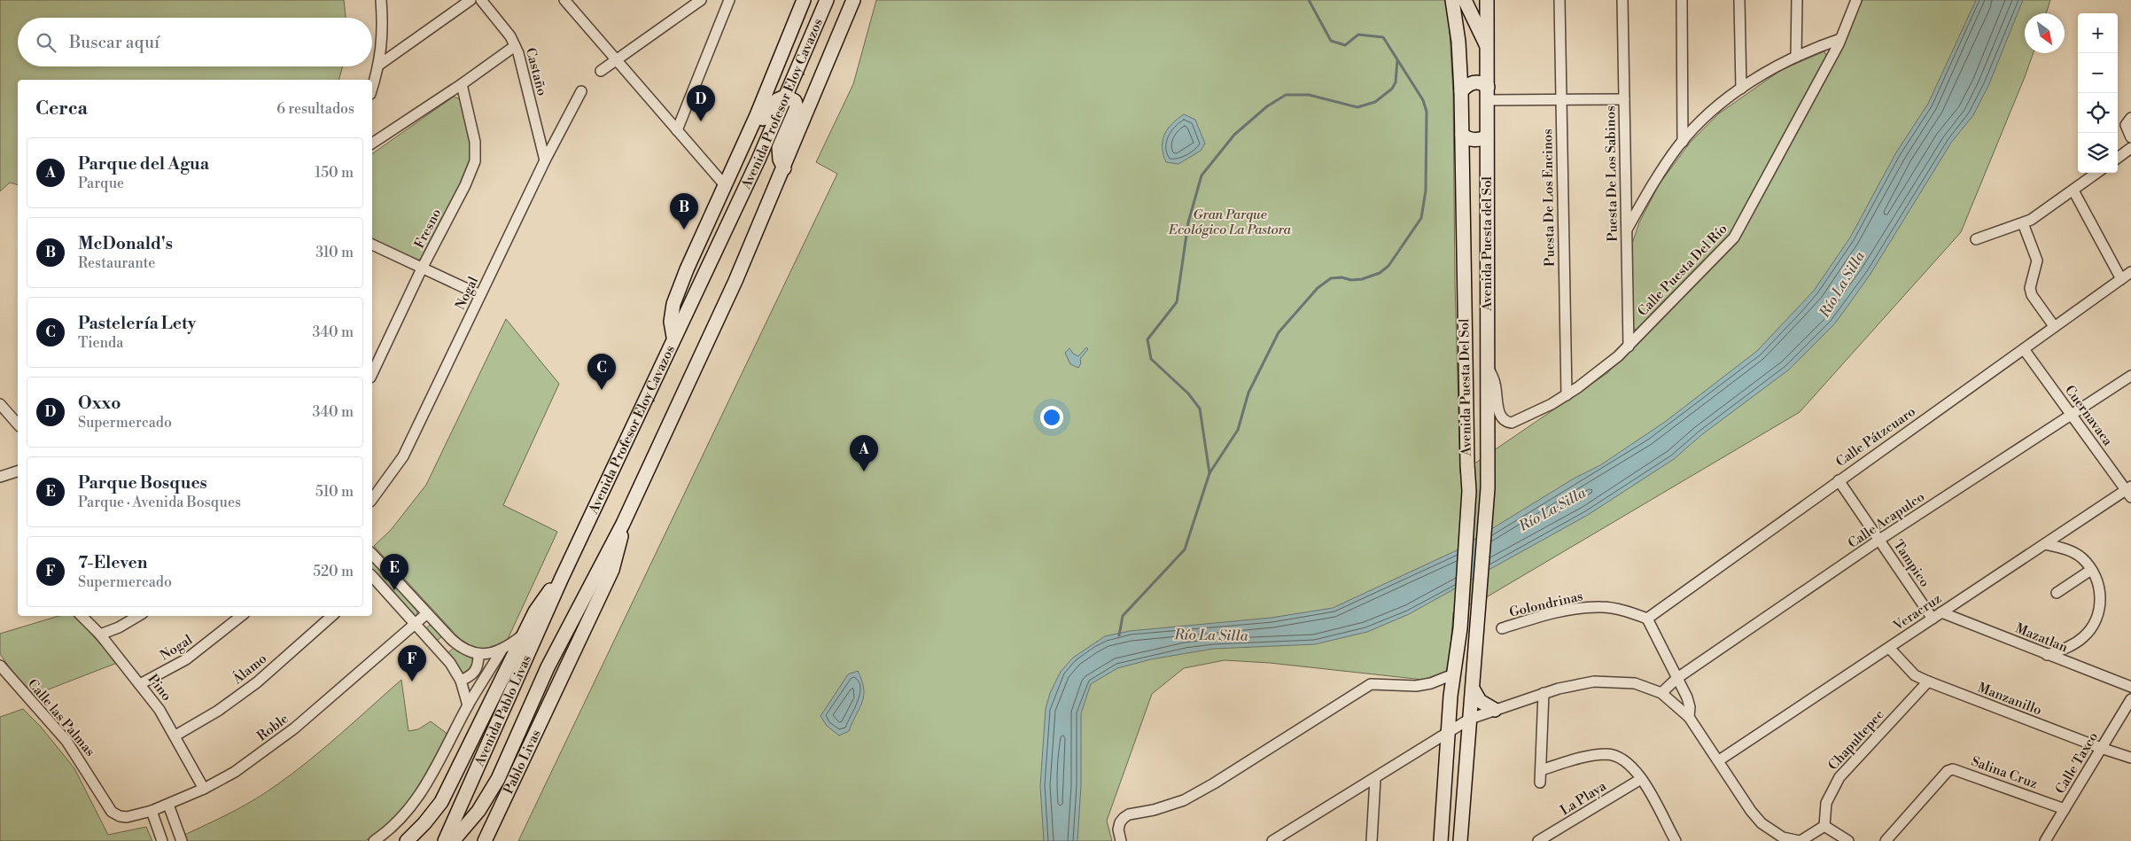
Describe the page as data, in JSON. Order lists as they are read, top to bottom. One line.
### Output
{"streets":{"main road":["Avenida Profesor Eloy Cavazos","Avenida Puesta del Sol","Avenida Puesta Del Sol","Avenida Pablo Livas","Pablo Livas"],"street":["Castaño","Puesta De Los Sabinos","Puesta De Los Encinos","Fresno","Calle Puesta Del Río","Nogal","Cuernavaca","Calle Pátzcuaro","Calle Acapulco","Tampico","Golondrinas","Veracruz","Mazatlan","Álamo","Pino","Manzanillo","Calle las Palmas","Roble","Chapultepec","Calle Taxco","Salina Cruz","La Playa"]},"crossings":[["Castaño","Nogal"],["Avenida Profesor Eloy Cavazos","Avenida Pablo Livas"],["Avenida Profesor Eloy Cavazos","Pablo Livas"],["Puesta De Los Sabinos","Calle Puesta Del Río"],["Puesta De Los Encinos","Calle Puesta Del Río"],["Avenida Puesta del Sol","Calle Puesta Del Río"],["Nogal","Pino"],["Cuernavaca","Calle Pátzcuaro"],["Cuernavaca","Calle Acapulco"],["Cuernavaca","Veracruz"],["Calle Pátzcuaro","Tampico"],["Calle Pátzcuaro","Golondrinas"],["Calle Acapulco","Tampico"],["Tampico","Veracruz"],["Veracruz","Mazatlan"],["Veracruz","Manzanillo"],["Álamo","Pino"],["Pino","Roble"],["Manzanillo","Chapultepec"],["Manzanillo","Calle Taxco"],["Calle las Palmas","Roble"],["Calle Taxco","Salina Cruz"]],"water":["Río La Silla"],"parks":["Gran Parque Ecológico La Pastora"],"north":"bottom right","page":{"map_buttons":["+","−"],"search":"Buscar aquí","heading":["Cerca","6 resultados"],"pins":["D","B","C","A","E","F"],"list":[{"mark":"A","name":"Parque del Agua","note":"Parque","value":"150 m"},{"mark":"B","name":"McDonald's","note":"Restaurante","value":"310 m"},{"mark":"C","name":"Pastelería Lety","note":"Tienda","value":"340 m"},{"mark":"D","name":"Oxxo","note":"Supermercado","value":"340 m"},{"mark":"E","name":"Parque Bosques","note":"Parque · Avenida Bosques","value":"510 m"},{"mark":"F","name":"7-Eleven","note":"Supermercado","value":"520 m"}]}}
